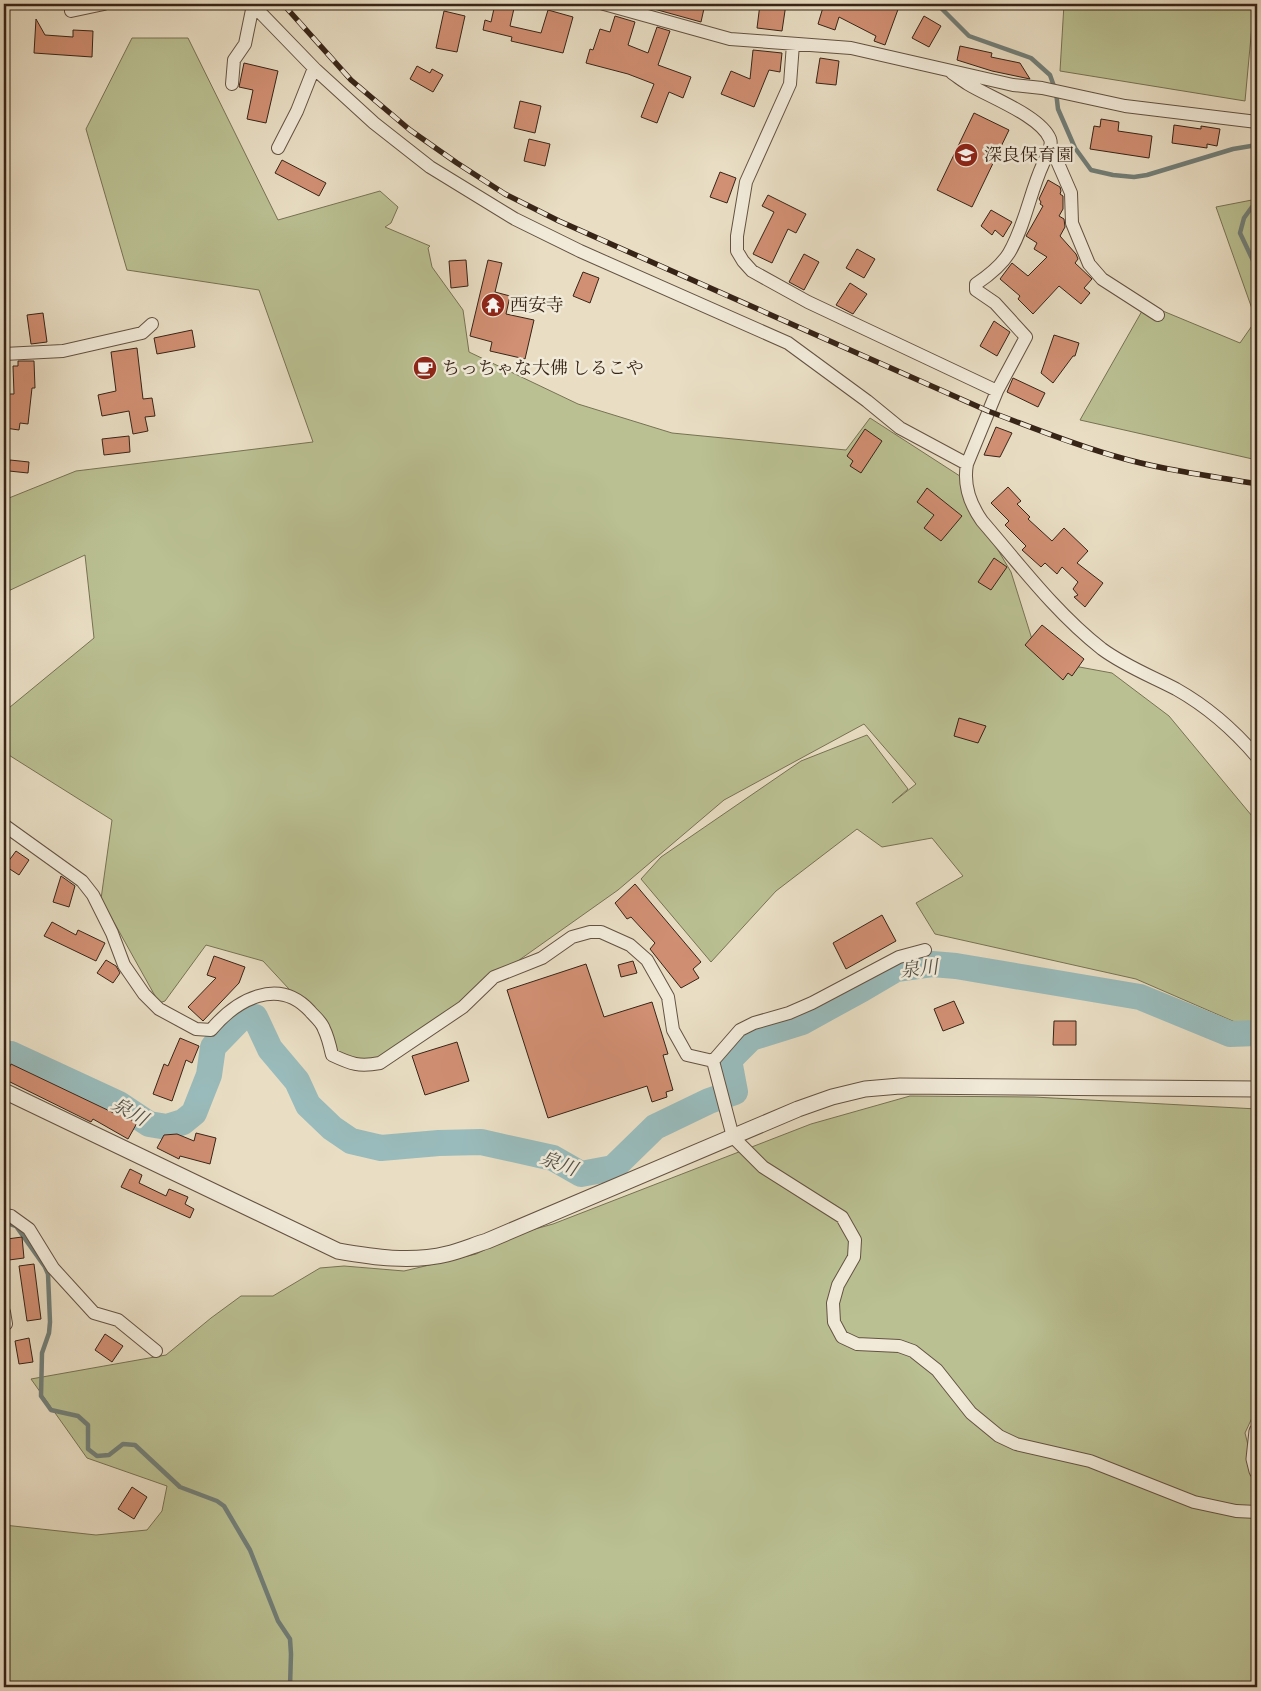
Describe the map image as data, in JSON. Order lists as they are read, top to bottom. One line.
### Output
{"water":["泉川"],"places":{"school or university":["深良保育園"],"temple":["西安寺"],"cafe":["ちっちゃな大佛 しるこや"]}}
